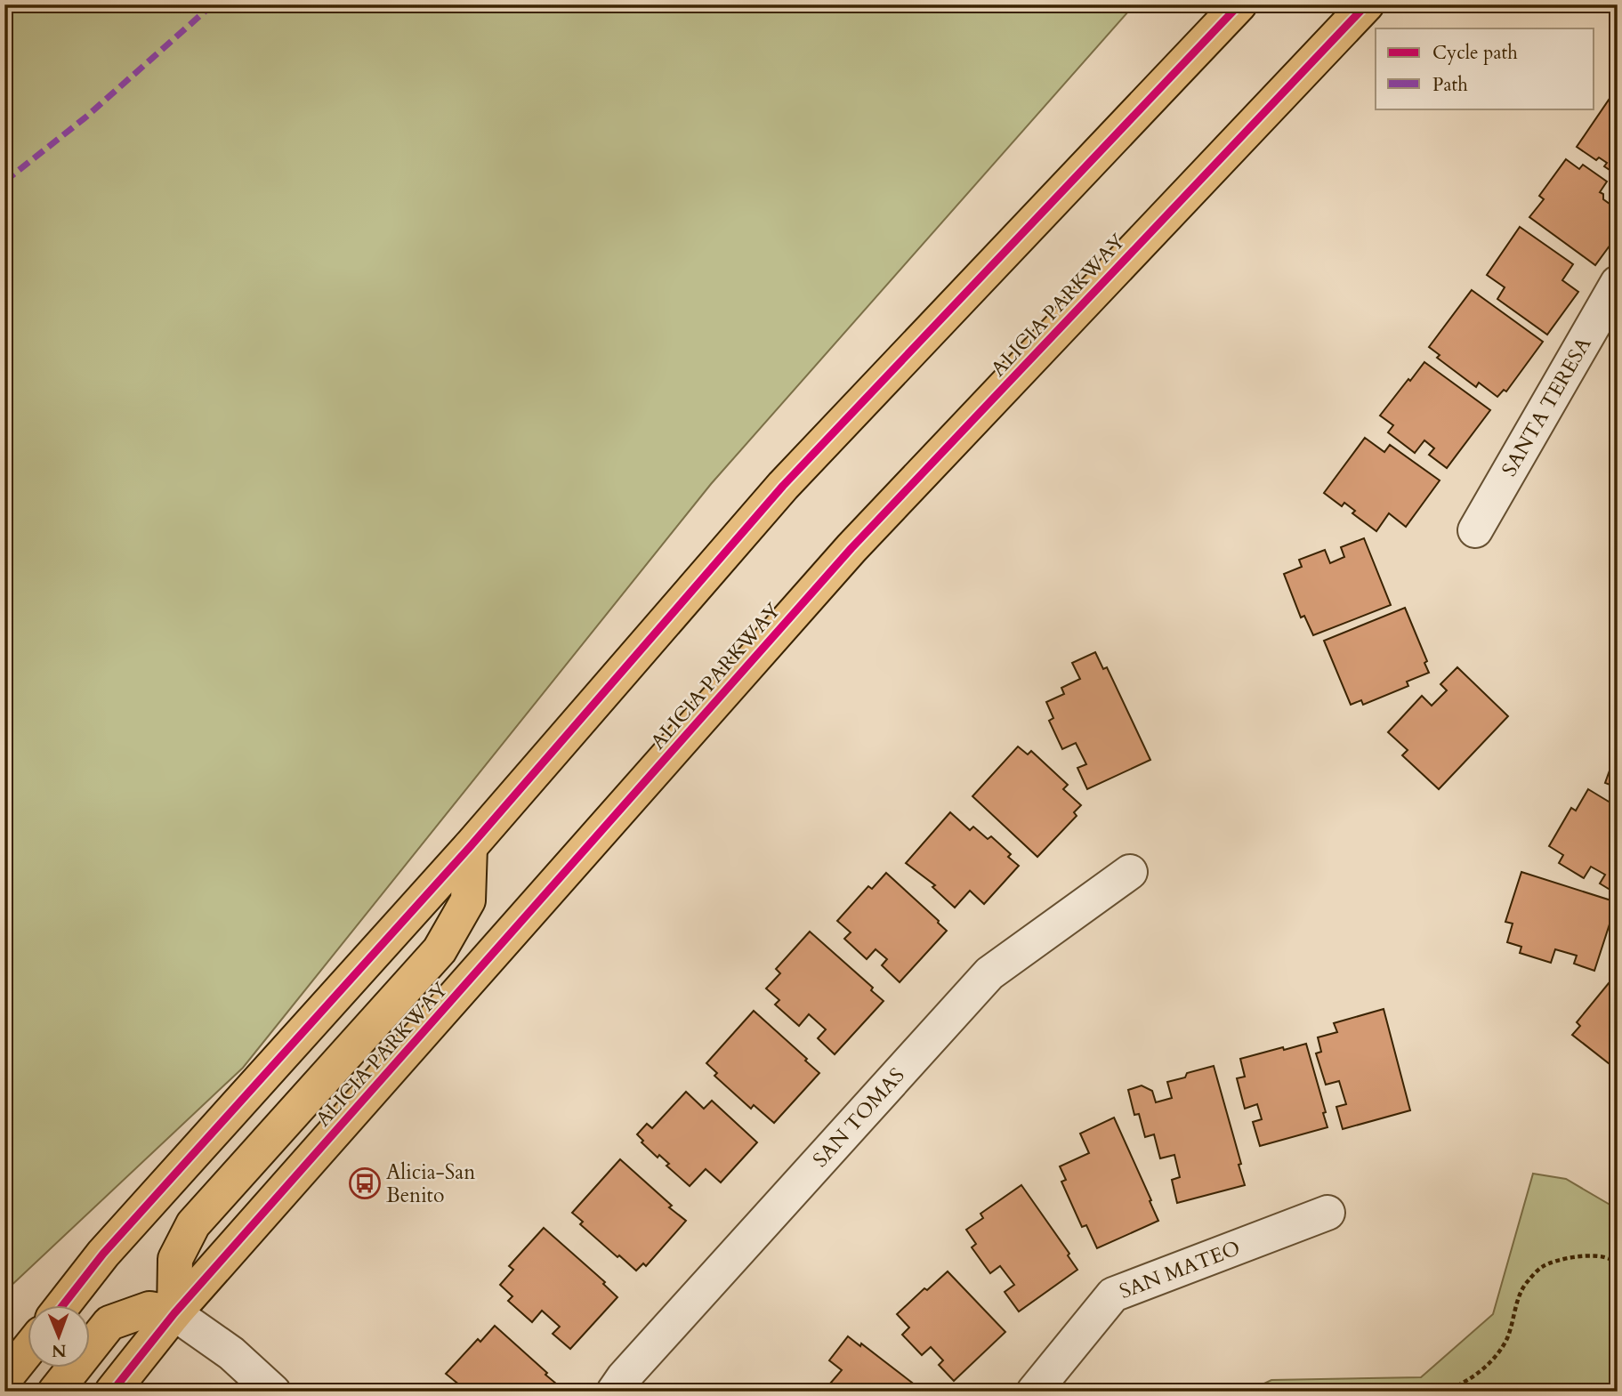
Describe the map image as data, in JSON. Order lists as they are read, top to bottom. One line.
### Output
{"streets":{"main road":["ALICIA PARKWAY"],"street":["SANTA TERESA","SAN TOMAS","SAN MATEO"]},"places":{"bus stop":["Alicia-San Benito"]},"legend":["Cycle path","Path"],"north":"bottom"}
